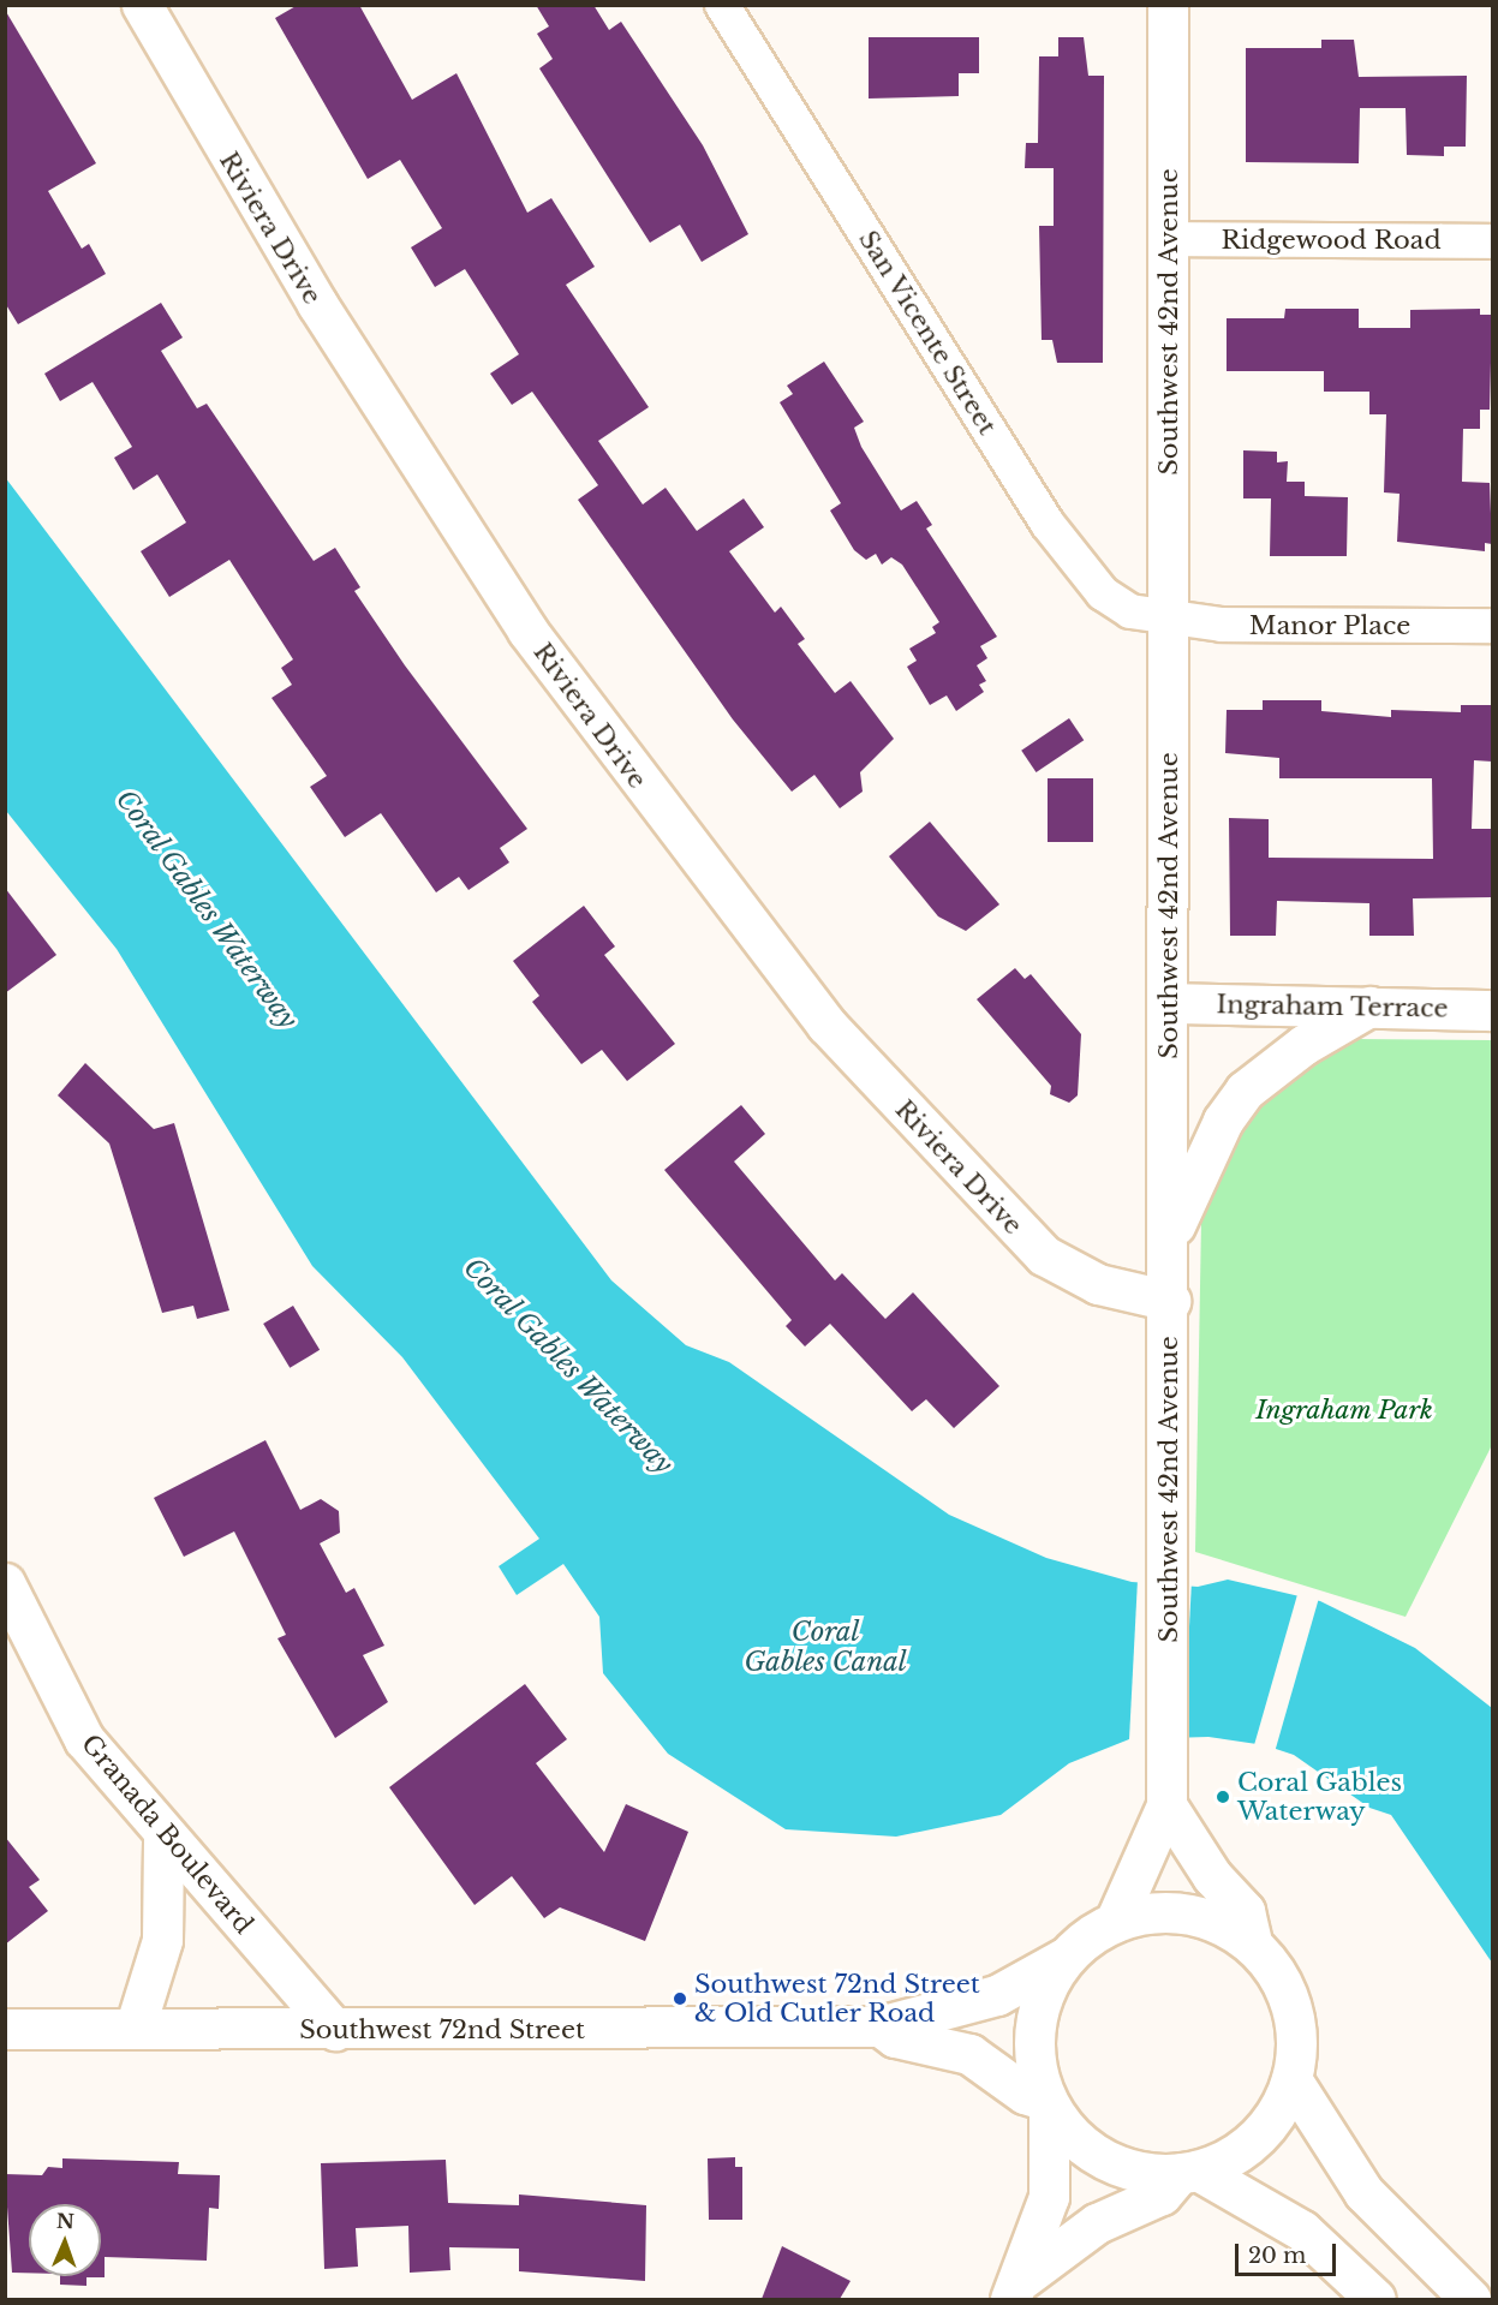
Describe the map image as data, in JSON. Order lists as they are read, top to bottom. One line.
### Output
{"streets":{"main road":["Riviera Drive","Southwest 42nd Avenue","Ingraham Terrace","Granada Boulevard","Southwest 72nd Street"],"street":["Ridgewood Road","San Vicente Street","Manor Place"]},"crossings":[["Riviera Drive","Southwest 42nd Avenue"],["Ridgewood Road","Southwest 42nd Avenue"],["Southwest 42nd Avenue","San Vicente Street"],["Southwest 42nd Avenue","Manor Place"],["Southwest 42nd Avenue","Ingraham Terrace"],["Southwest 42nd Avenue","Southwest 72nd Street"],["San Vicente Street","Manor Place"],["Granada Boulevard","Southwest 72nd Street"]],"water":["Coral Gables Waterway","Coral Gables Canal"],"parks":["Ingraham Park"],"places":["Coral Gables Waterway","Southwest 72nd Street & Old Cutler Road"],"scale_bar":"20 m","north":"top"}
